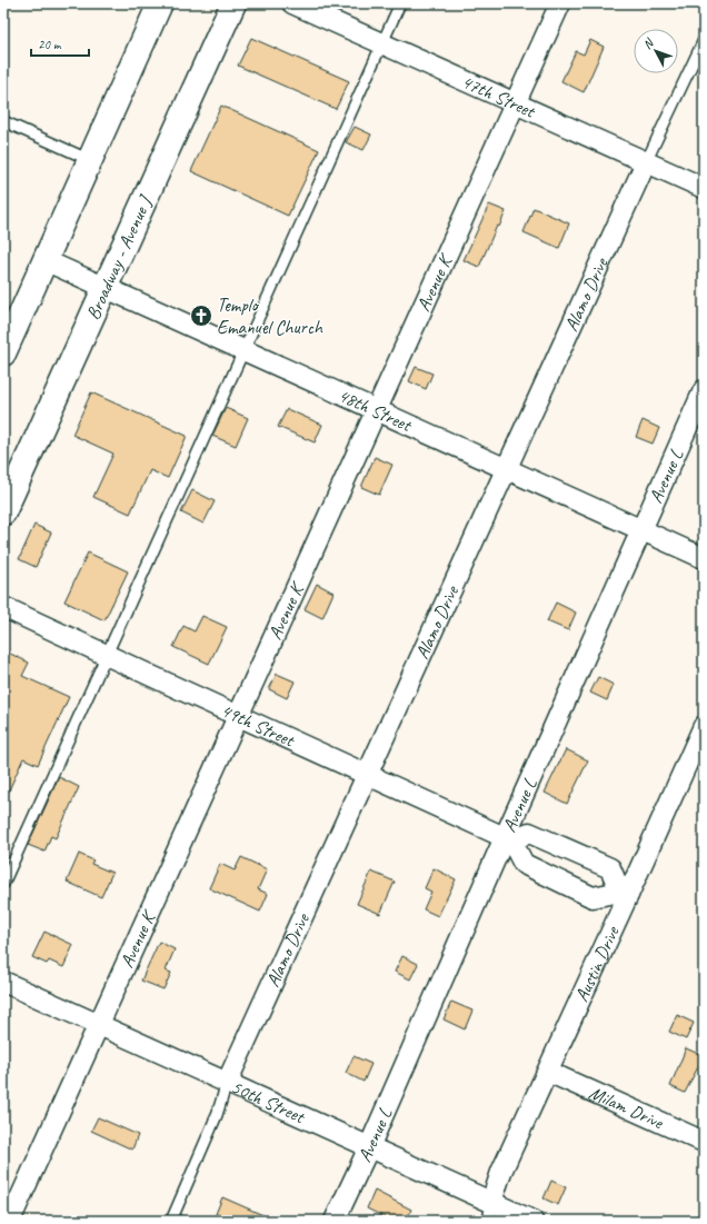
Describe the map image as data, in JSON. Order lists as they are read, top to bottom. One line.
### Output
{"streets":{"main road":["Broadway - Avenue J"],"street":["47th Street","Avenue K","Alamo Drive","48th Street","Avenue L","49th Street","Austin Drive","50th Street","Milam Drive"]},"crossings":[["47th Street","Avenue K"],["47th Street","Alamo Drive"],["Broadway - Avenue J","48th Street"],["Avenue K","48th Street"],["Avenue K","49th Street"],["Avenue K","50th Street"],["Alamo Drive","48th Street"],["Alamo Drive","49th Street"],["Alamo Drive","50th Street"],["48th Street","Avenue L"],["Avenue L","49th Street"],["Avenue L","50th Street"],["Austin Drive","50th Street"],["Austin Drive","Milam Drive"]],"places":{"church":["Templo Emanuel Church"]},"scale_bar":"20 m","north":"top left"}
